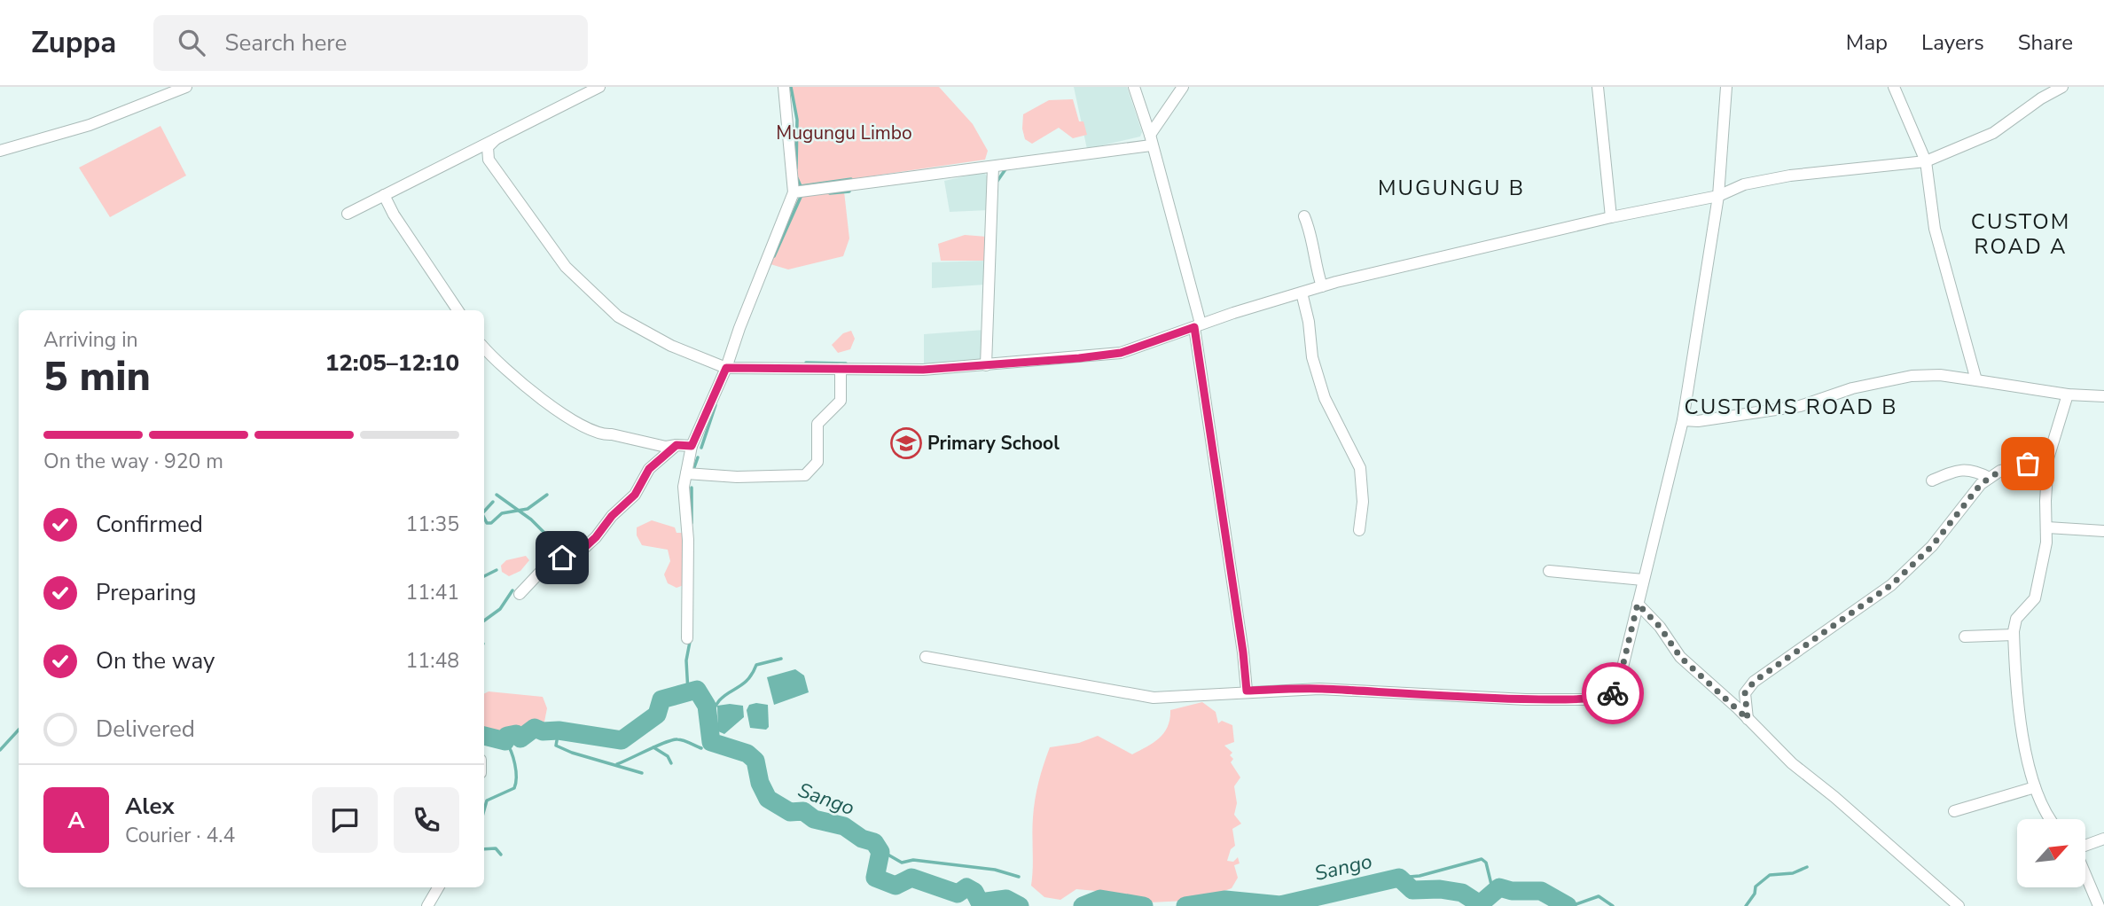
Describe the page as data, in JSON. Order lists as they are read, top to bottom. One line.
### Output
{"districts":["MUGUNGU B","CUSTOM ROAD A","CUSTOMS ROAD B"],"water":["Sango"],"parks":["Mugungu Limbo"],"places":{"school or university":["Primary School"]},"north":"top right","page":{"header":"Zuppa","search":"Search here","nav":["Map","Layers","Share"],"heading":["5 min","Arriving in","12:05–12:10"],"panel":["Alex","Courier · 4.4"],"bar":"On the way · 920 m","list":[["Confirmed","11:35"],["Preparing","11:41"],["On the way","11:48"],"Delivered"],"round":"A"}}
